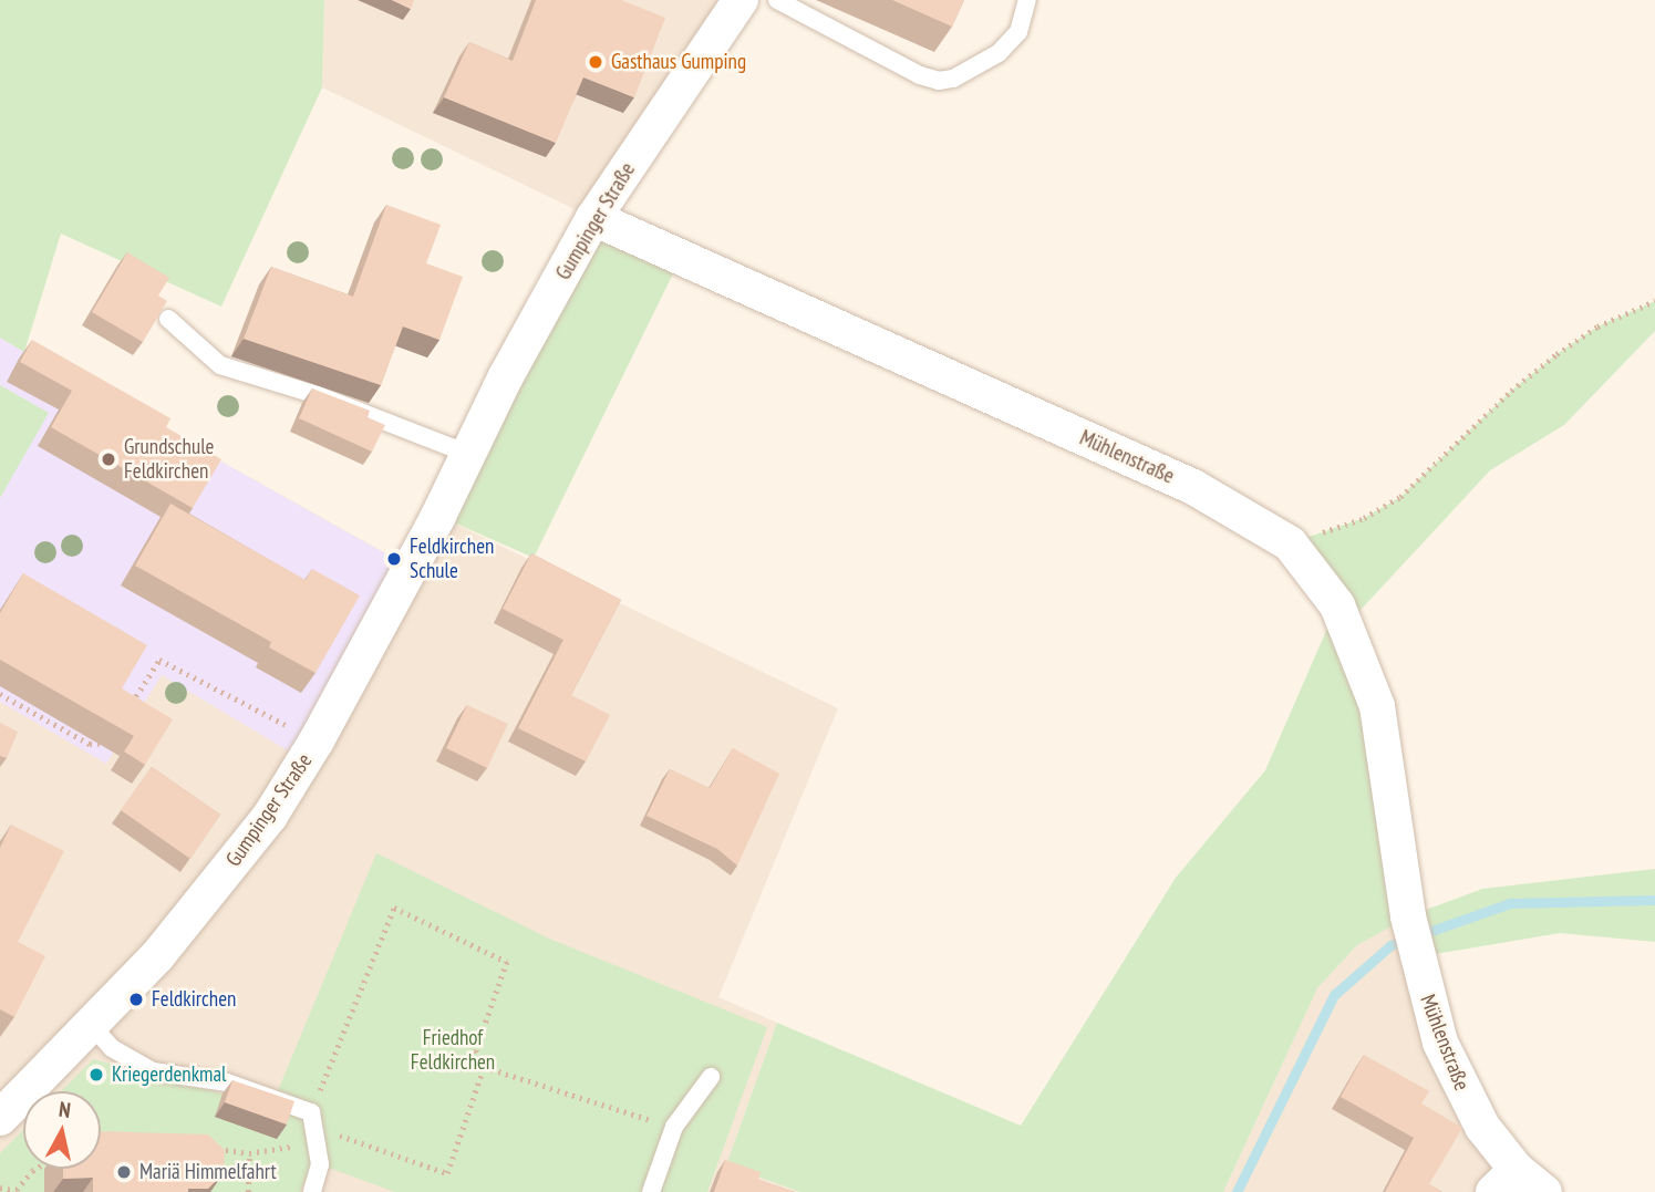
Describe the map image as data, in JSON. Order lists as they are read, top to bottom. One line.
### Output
{"streets":{"street":["Gumpinger Straße","Mühlenstraße"]},"crossings":[["Gumpinger Straße","Mühlenstraße"]],"parks":["Friedhof Feldkirchen"],"places":["Gasthaus Gumping","Grundschule Feldkirchen","Feldkirchen Schule","Feldkirchen","Kriegerdenkmal","Mariä Himmelfahrt"],"north":"top"}
